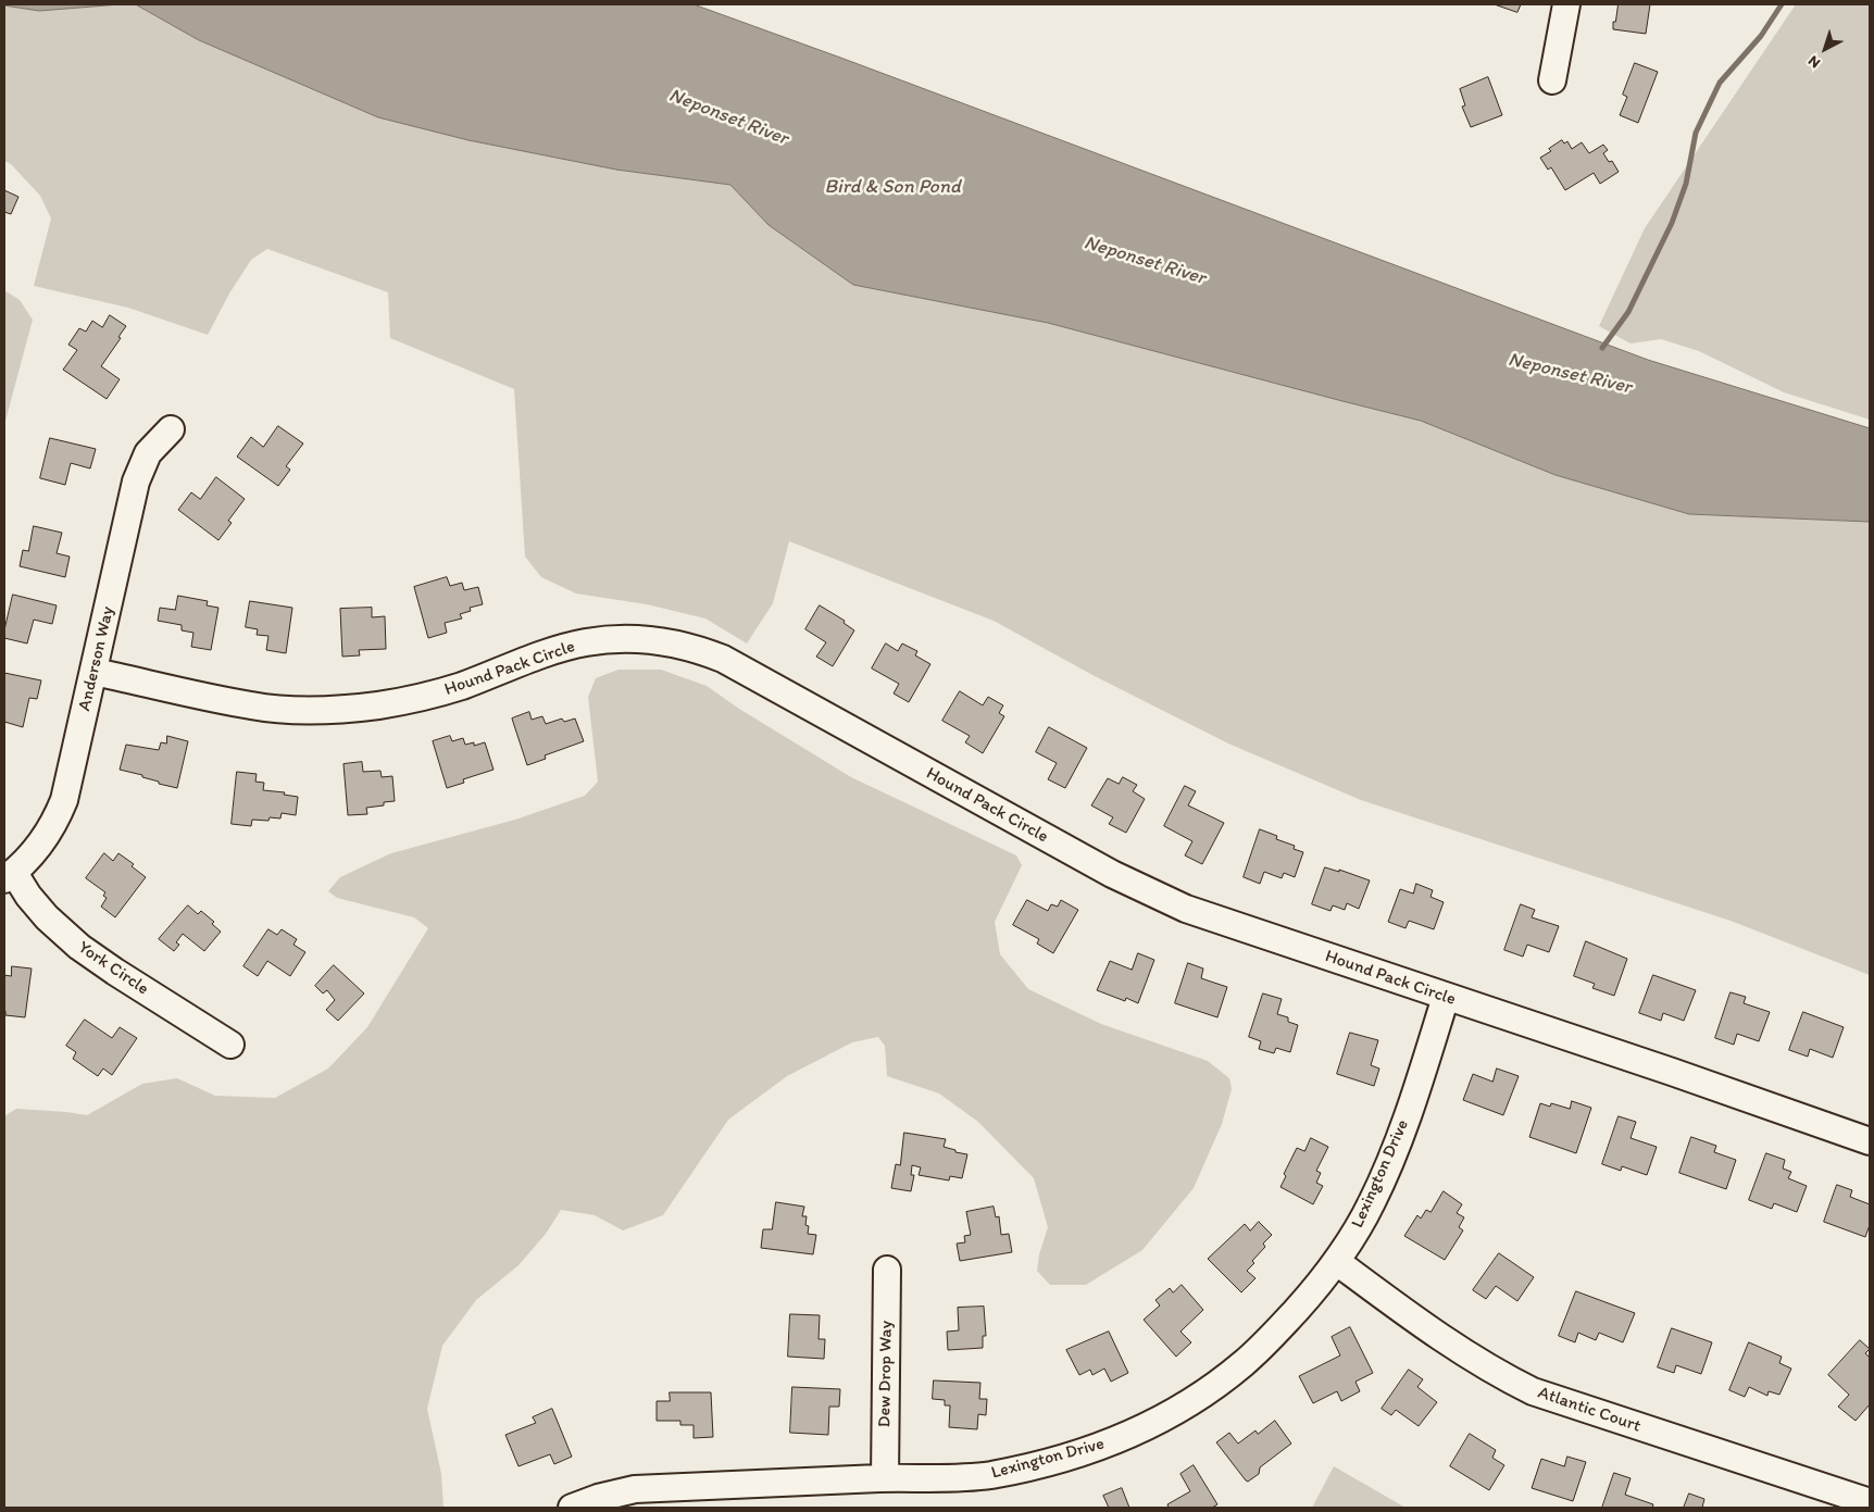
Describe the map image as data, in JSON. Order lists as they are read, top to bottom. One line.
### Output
{"streets":{"street":["Anderson Way","Hound Pack Circle","York Circle","Lexington Drive","Dew Drop Way","Atlantic Court"]},"crossings":[["Anderson Way","Hound Pack Circle"],["Anderson Way","York Circle"],["Hound Pack Circle","Lexington Drive"],["Lexington Drive","Dew Drop Way"],["Lexington Drive","Atlantic Court"]],"water":["Neponset River","Bird & Son Pond"],"north":"bottom left"}
